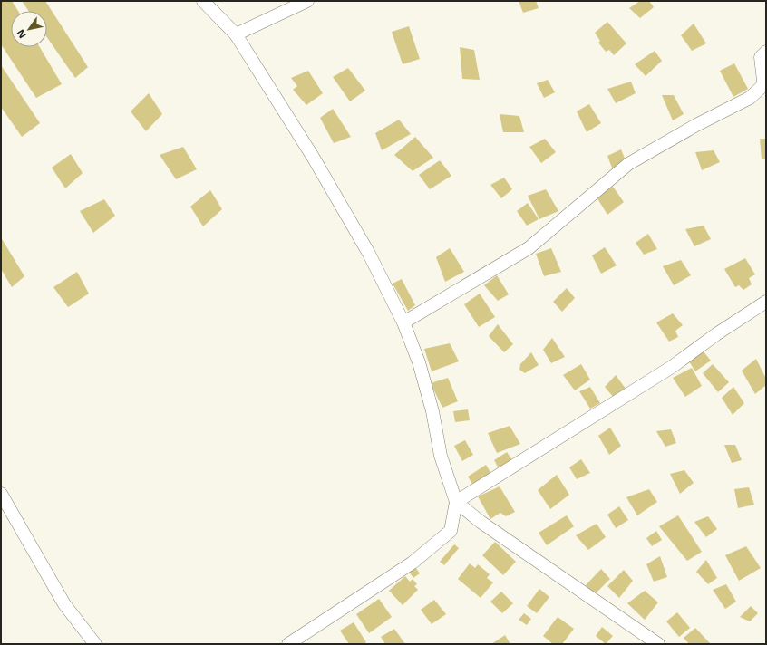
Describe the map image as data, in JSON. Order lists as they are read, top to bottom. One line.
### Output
{"north":"bottom left"}
